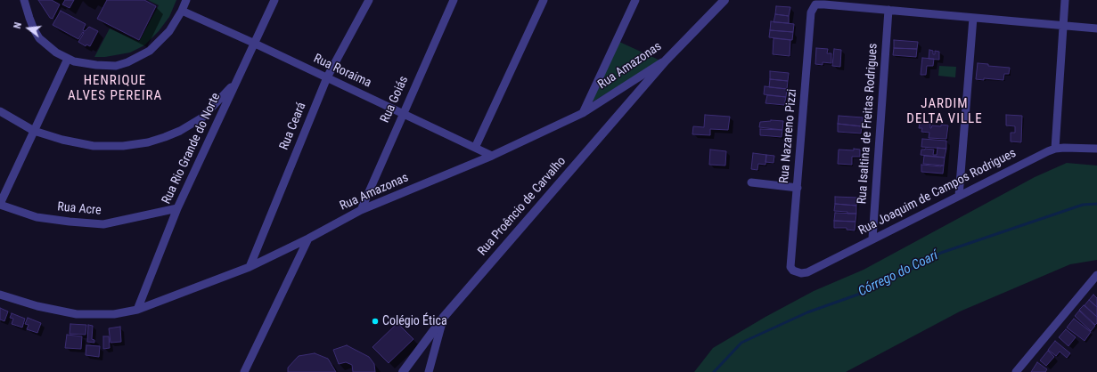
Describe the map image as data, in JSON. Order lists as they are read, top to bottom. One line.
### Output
{"streets":{"street":["Rua Amazonas","Rua Roraima","Rua Goiás","Rua Isaltina de Freitas Rodrigues","Rua Ceará","Rua Nazareno Pizzi","Rua Rio Grande do Norte","Rua Joaquim de Campos Rodrigues","Rua Proêncio de Carvalho","Rua Acre"]},"crossings":[["Rua Amazonas","Rua Roraima"],["Rua Amazonas","Rua Goiás"],["Rua Amazonas","Rua Ceará"],["Rua Amazonas","Rua Rio Grande do Norte"],["Rua Amazonas","Rua Proêncio de Carvalho"],["Rua Roraima","Rua Goiás"],["Rua Roraima","Rua Ceará"],["Rua Roraima","Rua Rio Grande do Norte"],["Rua Isaltina de Freitas Rodrigues","Rua Nazareno Pizzi"],["Rua Isaltina de Freitas Rodrigues","Rua Joaquim de Campos Rodrigues"],["Rua Nazareno Pizzi","Rua Joaquim de Campos Rodrigues"],["Rua Rio Grande do Norte","Rua Acre"]],"districts":["HENRIQUE ALVES PEREIRA","JARDIM DELTA VILLE"],"water":["Córrego do Coarí"],"places":["Colégio Ética"],"north":"left"}
